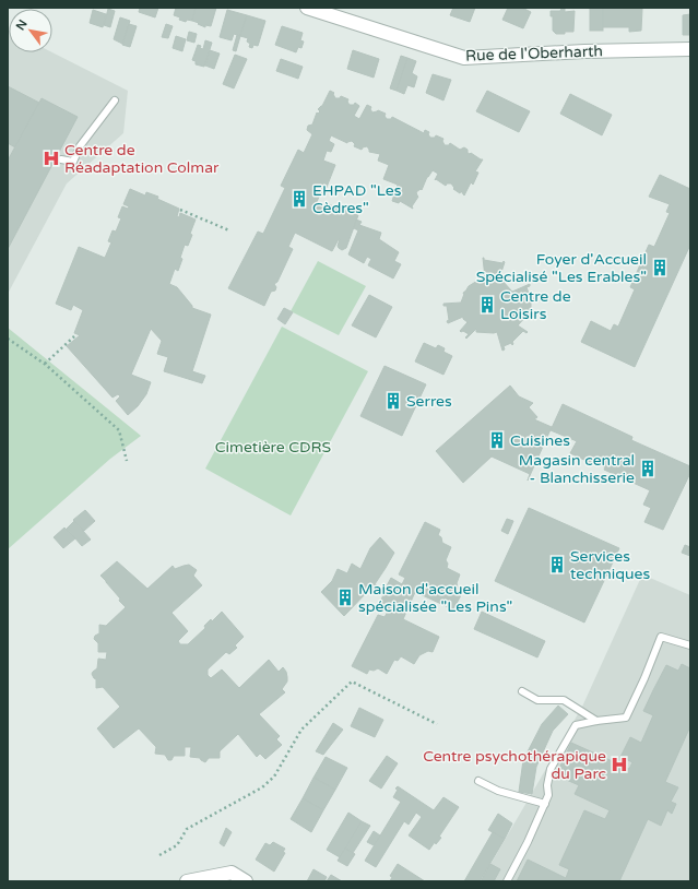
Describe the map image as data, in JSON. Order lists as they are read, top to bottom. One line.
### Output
{"streets":{"street":["Rue de l'Oberharth"]},"parks":["Cimetière CDRS"],"places":{"hospital":["Centre de Réadaptation Colmar","Centre psychothérapique du Parc"],"building":["EHPAD \"Les Cèdres\"","Foyer d'Accueil Spécialisé \"Les Erables\"","Centre de Loisirs","Serres","Cuisines","Magasin central - Blanchisserie","Services techniques","Maison d'accueil spécialisée \"Les Pins\""]},"north":"top left"}
